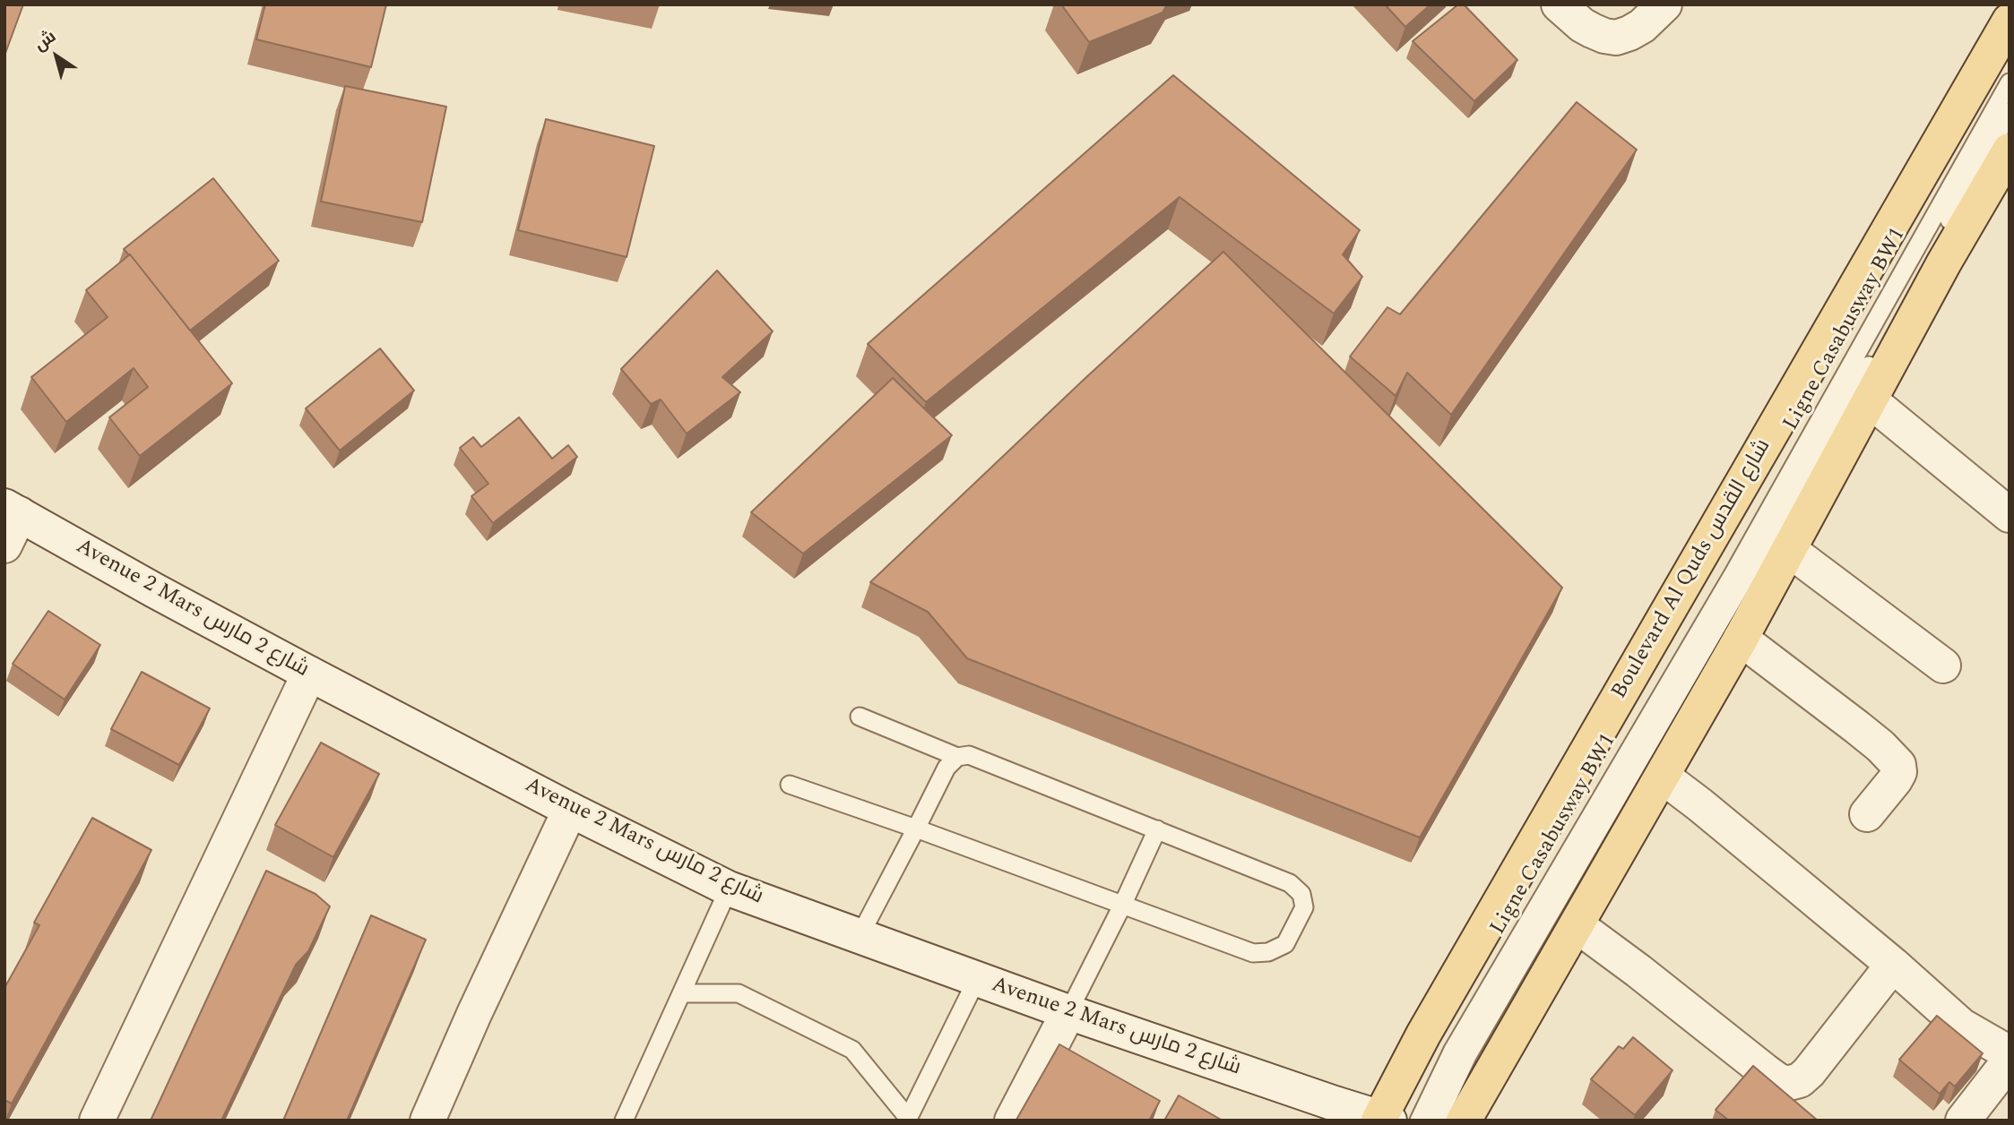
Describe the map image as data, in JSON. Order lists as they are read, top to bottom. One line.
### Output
{"streets":{"main road":["Boulevard Al Quds شارع القدس"],"street":["Avenue 2 Mars شارع 2 مارس"],"lane":["Ligne Casabusway BW1"]},"crossings":[["Boulevard Al Quds شارع القدس","Avenue 2 Mars شارع 2 مارس"]],"north":"top left"}
